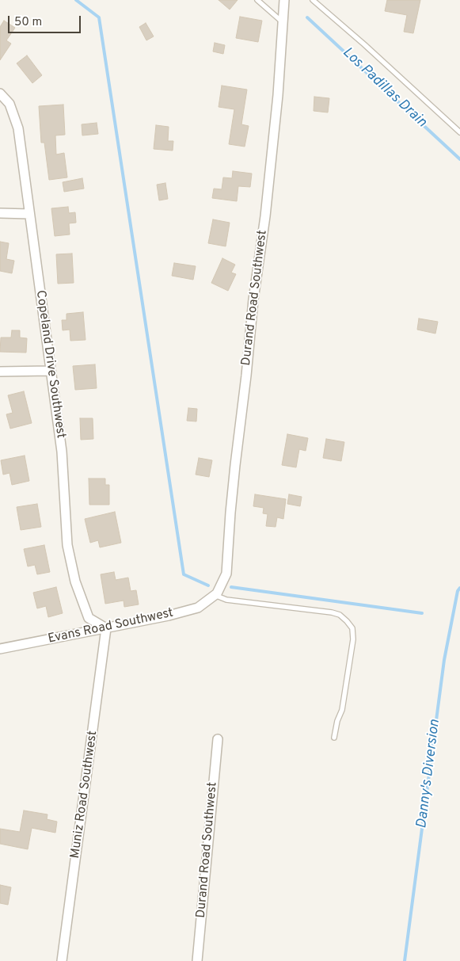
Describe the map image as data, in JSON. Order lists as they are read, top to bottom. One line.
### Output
{"streets":{"street":["Durand Road Southwest","Copeland Drive Southwest","Evans Road Southwest","Muniz Road Southwest"]},"crossings":[["Durand Road Southwest","Evans Road Southwest"],["Copeland Drive Southwest","Evans Road Southwest"],["Copeland Drive Southwest","Muniz Road Southwest"],["Evans Road Southwest","Muniz Road Southwest"]],"water":["Los Padillas Drain","Danny's Diversion"],"scale_bar":"50 m"}
